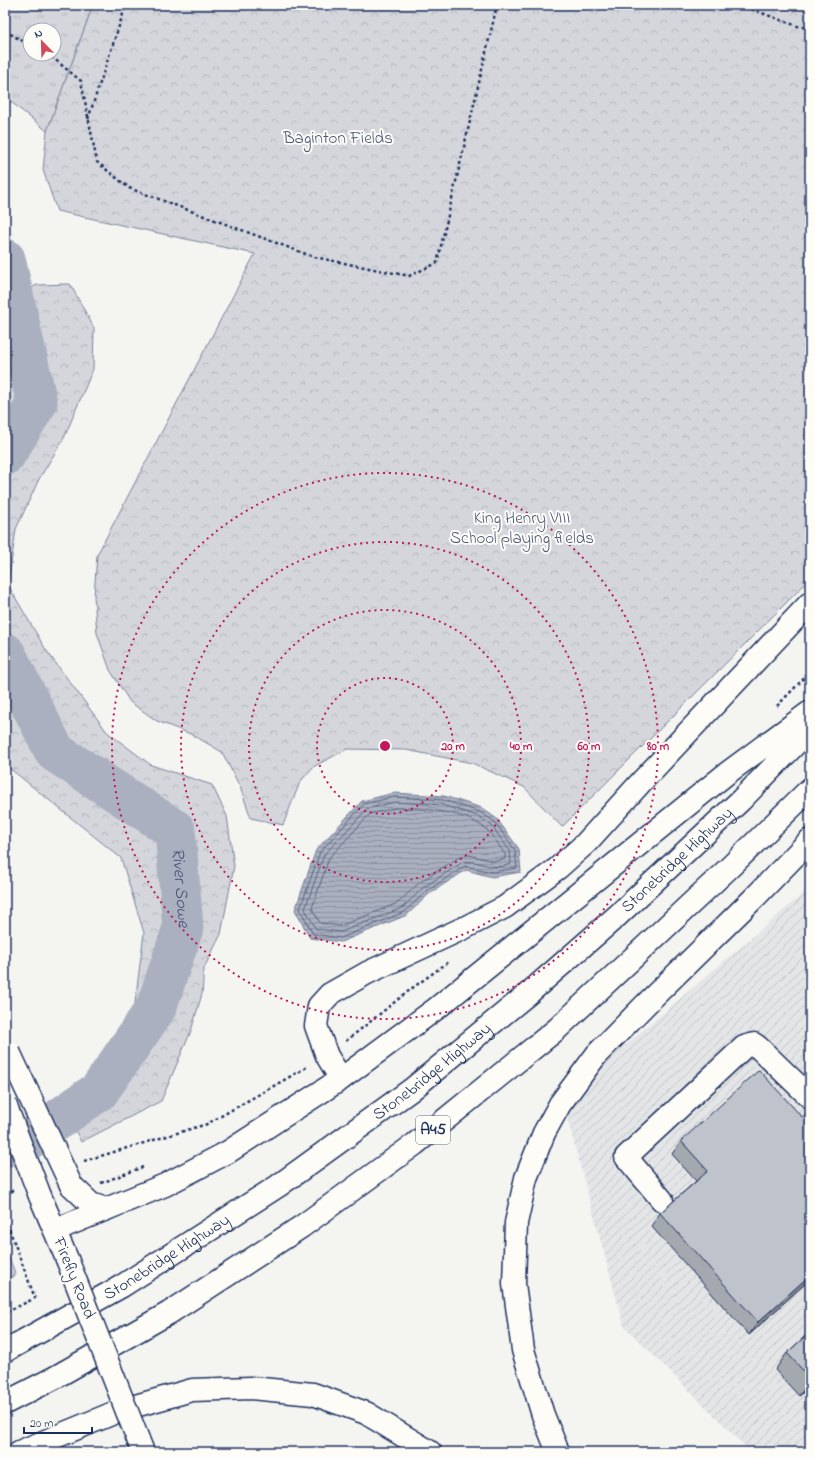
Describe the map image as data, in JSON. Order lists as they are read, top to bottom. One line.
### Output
{"streets":{"main road":["Stonebridge Highway","A45","Firefly Road"]},"water":["River Sowe"],"parks":["Baginton Fields","King Henry VIII School playing fields"],"scale_bar":"20 m","north":"top left","rings":["20 m","40 m","60 m","80 m"]}
